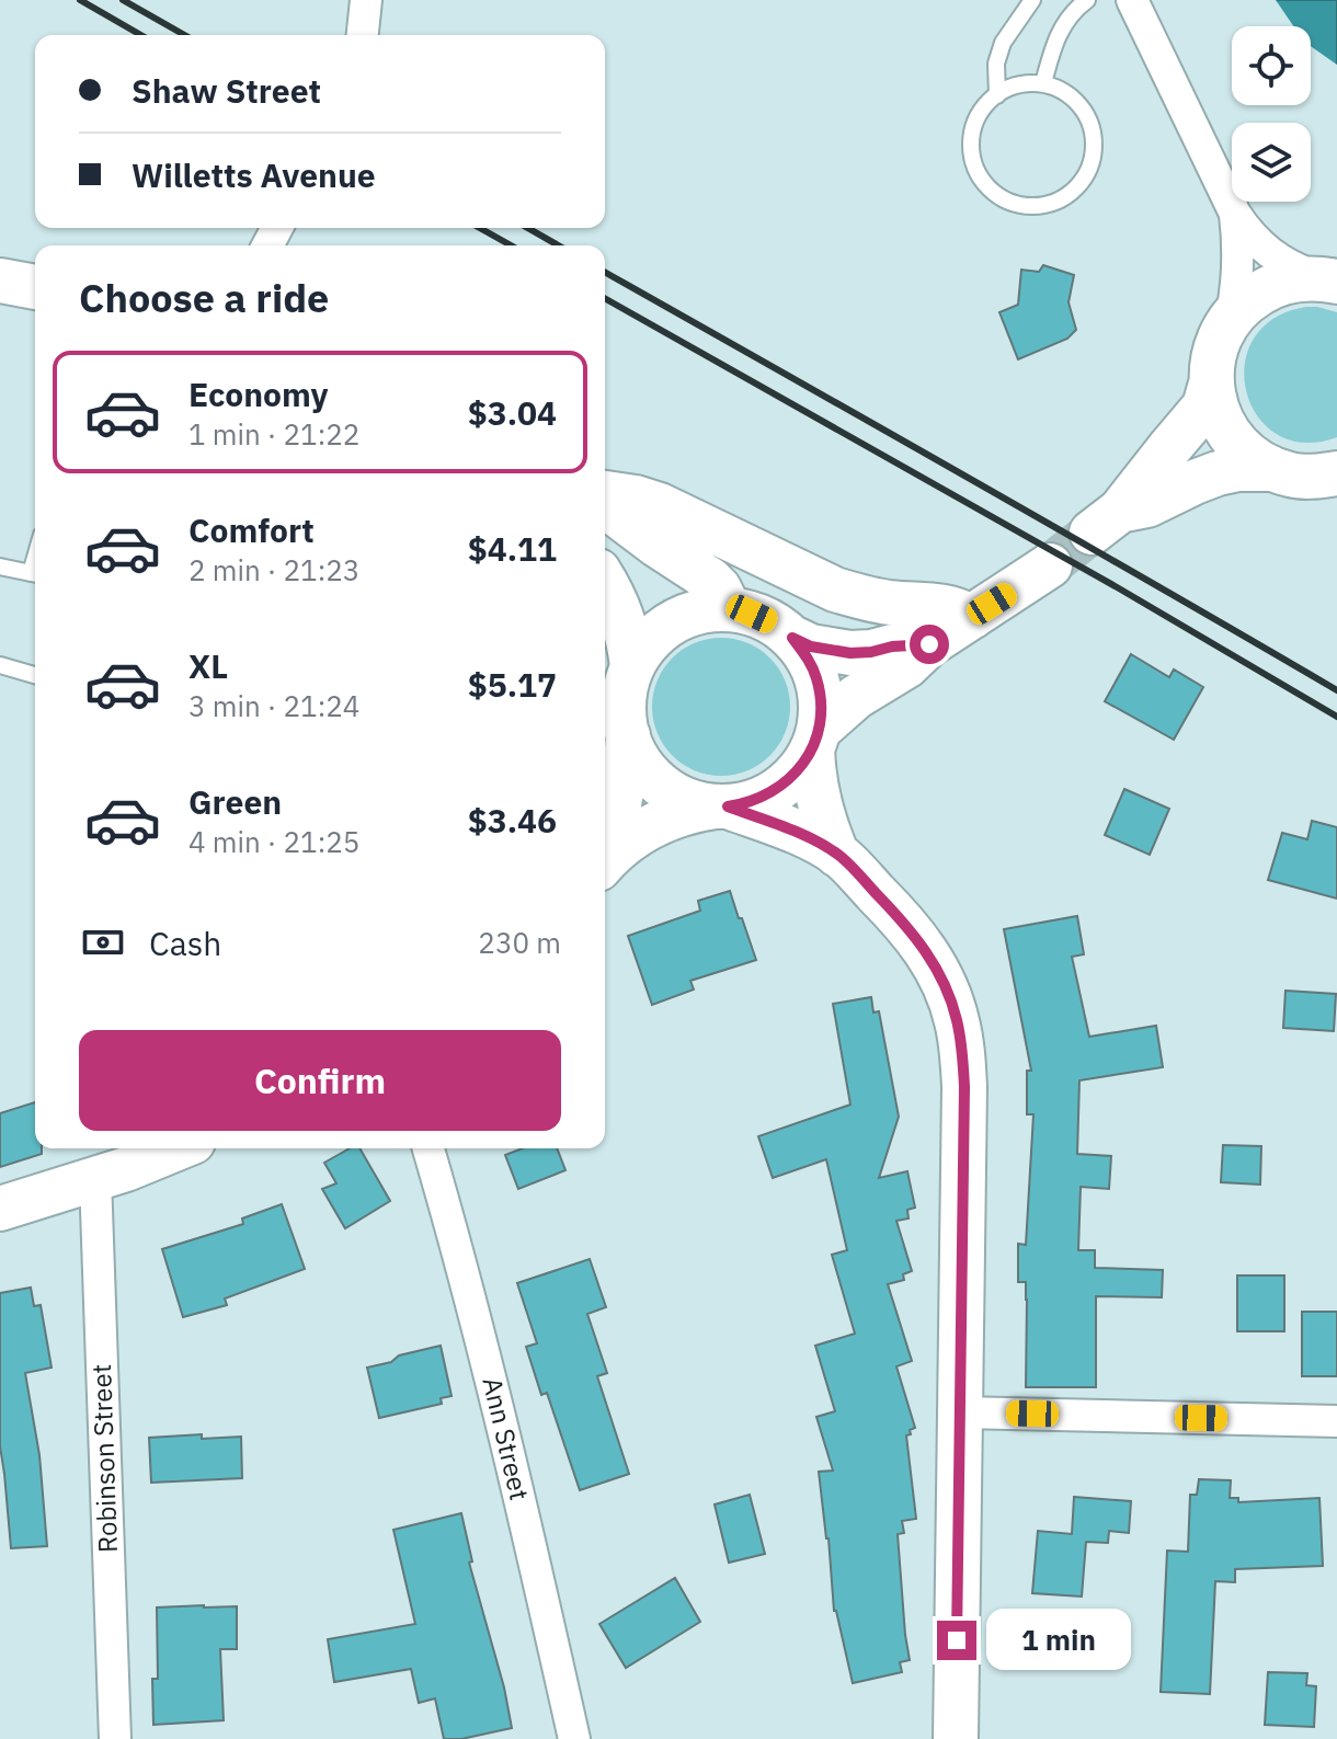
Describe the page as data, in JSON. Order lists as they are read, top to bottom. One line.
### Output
{"streets":{"street":["Ann Street","Robinson Street"]},"page":{"banner":["Shaw Street","Willetts Avenue"],"heading":"Choose a ride","list":[{"name":"Economy","note":"1 min · 21:22","value":"$3.04"},{"name":"Comfort","note":"2 min · 21:23","value":"$4.11"},{"name":"XL","note":"3 min · 21:24","value":"$5.17"},{"name":"Green","note":"4 min · 21:25","value":"$3.46"}],"pay":["Cash","230 m"],"buttons":"Confirm","bubble":"1 min"}}
